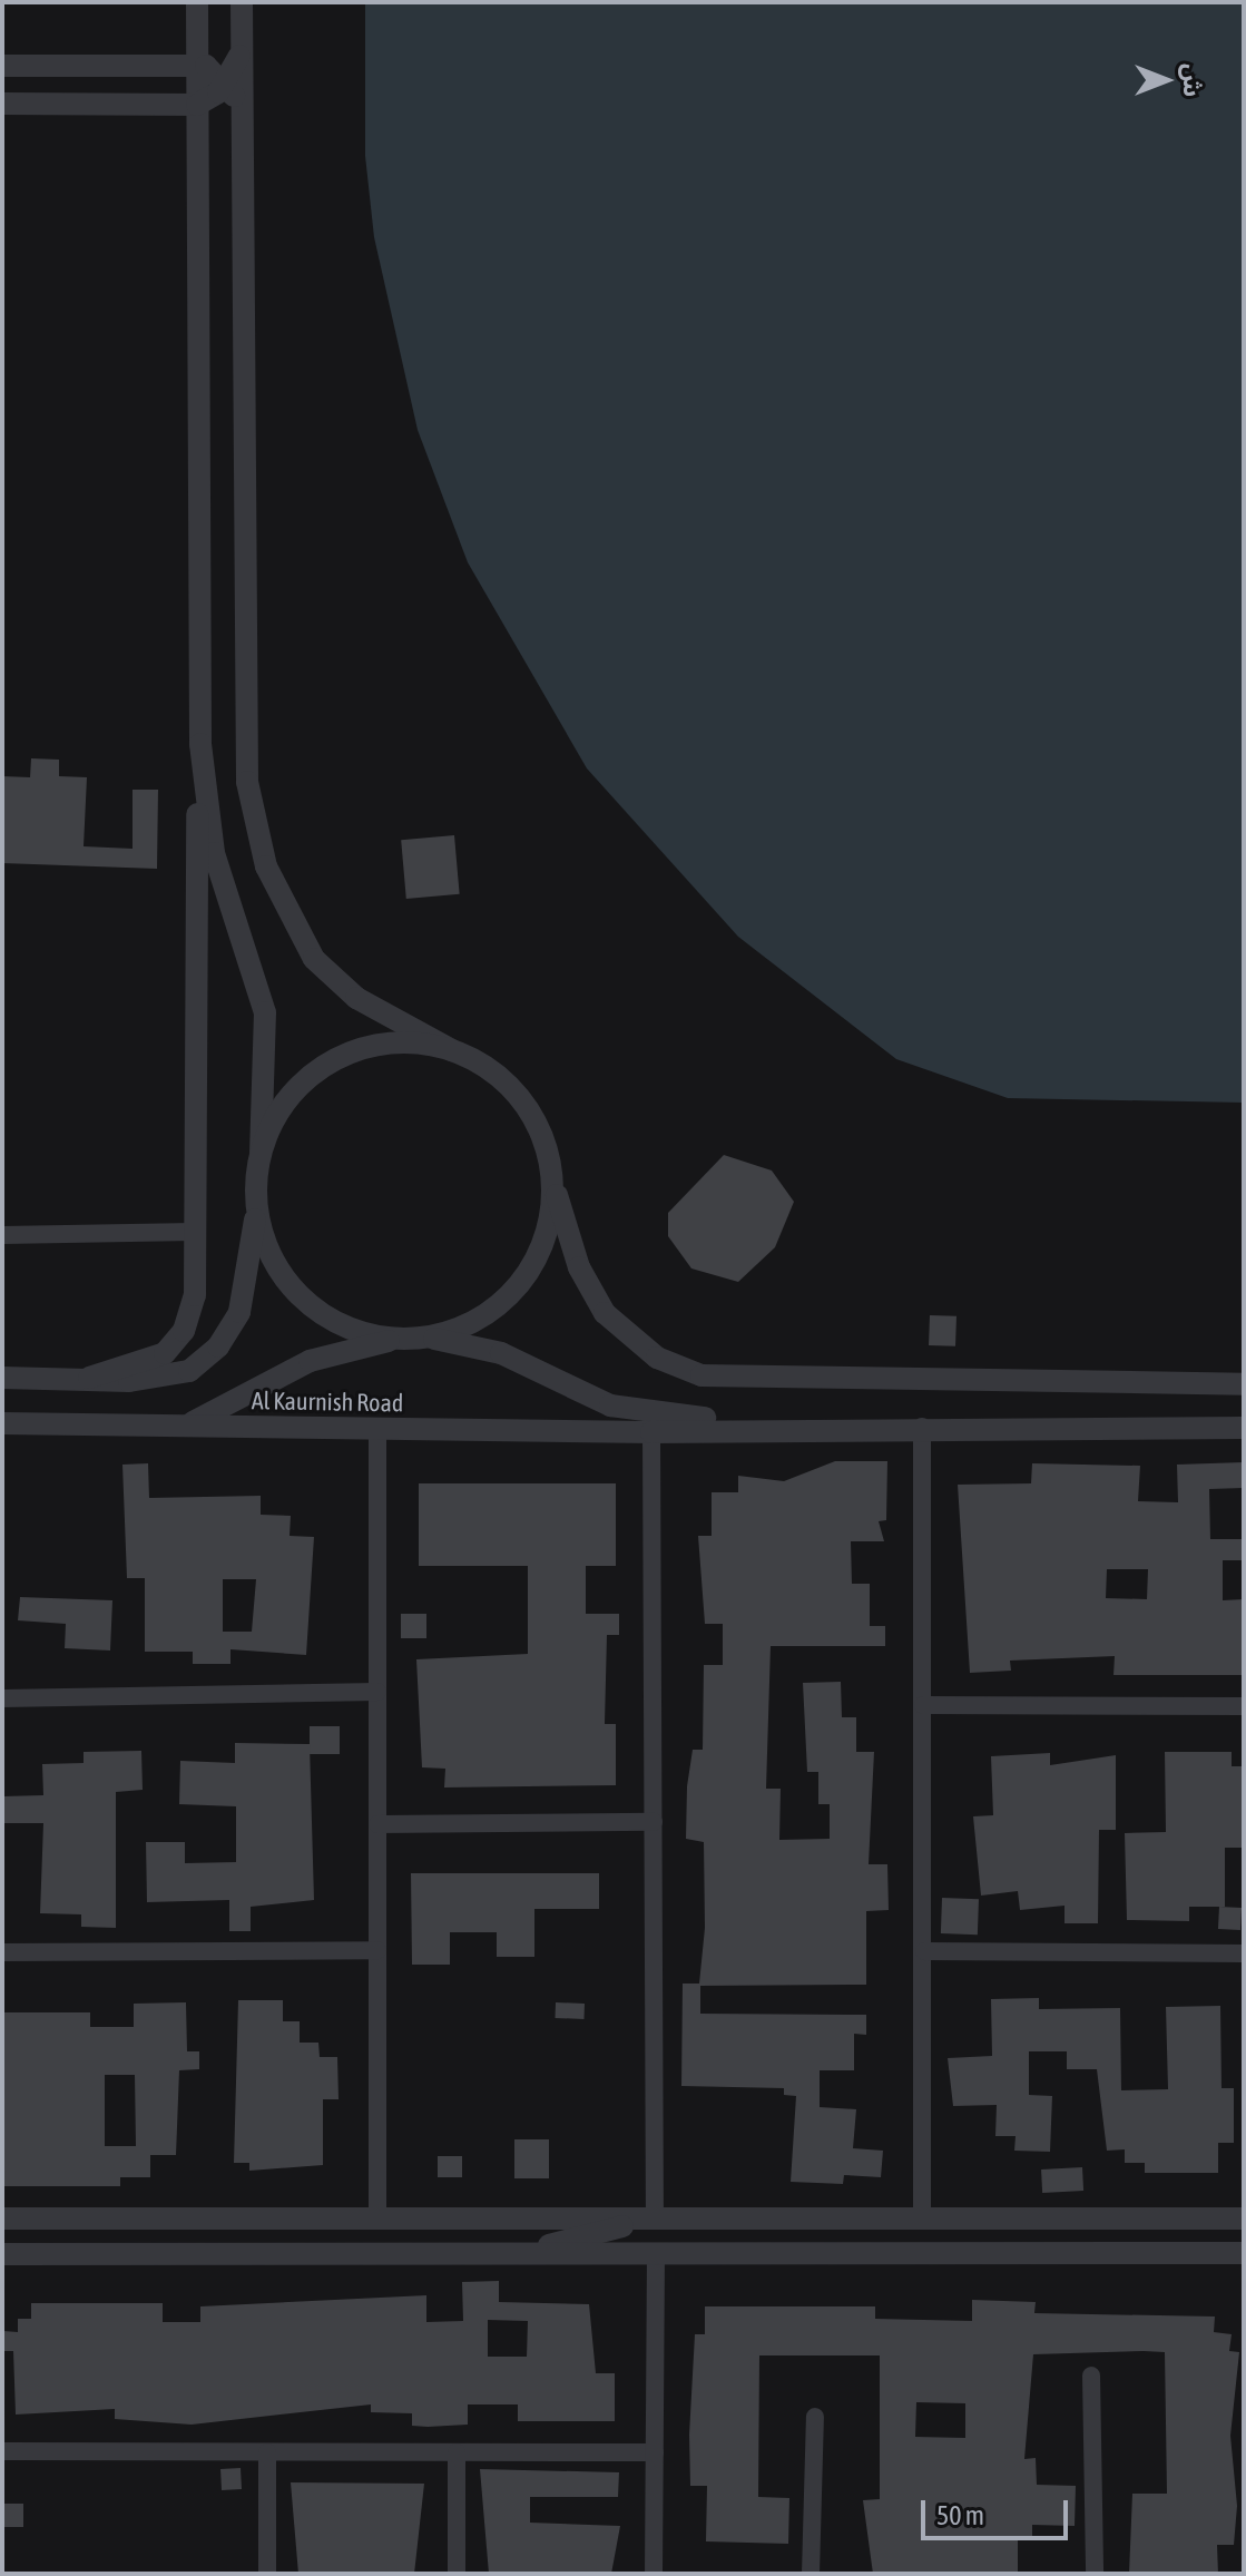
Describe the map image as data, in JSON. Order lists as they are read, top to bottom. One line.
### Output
{"streets":{"street":["Al Kaurnish Road"]},"scale_bar":"50 m","north":"right"}
